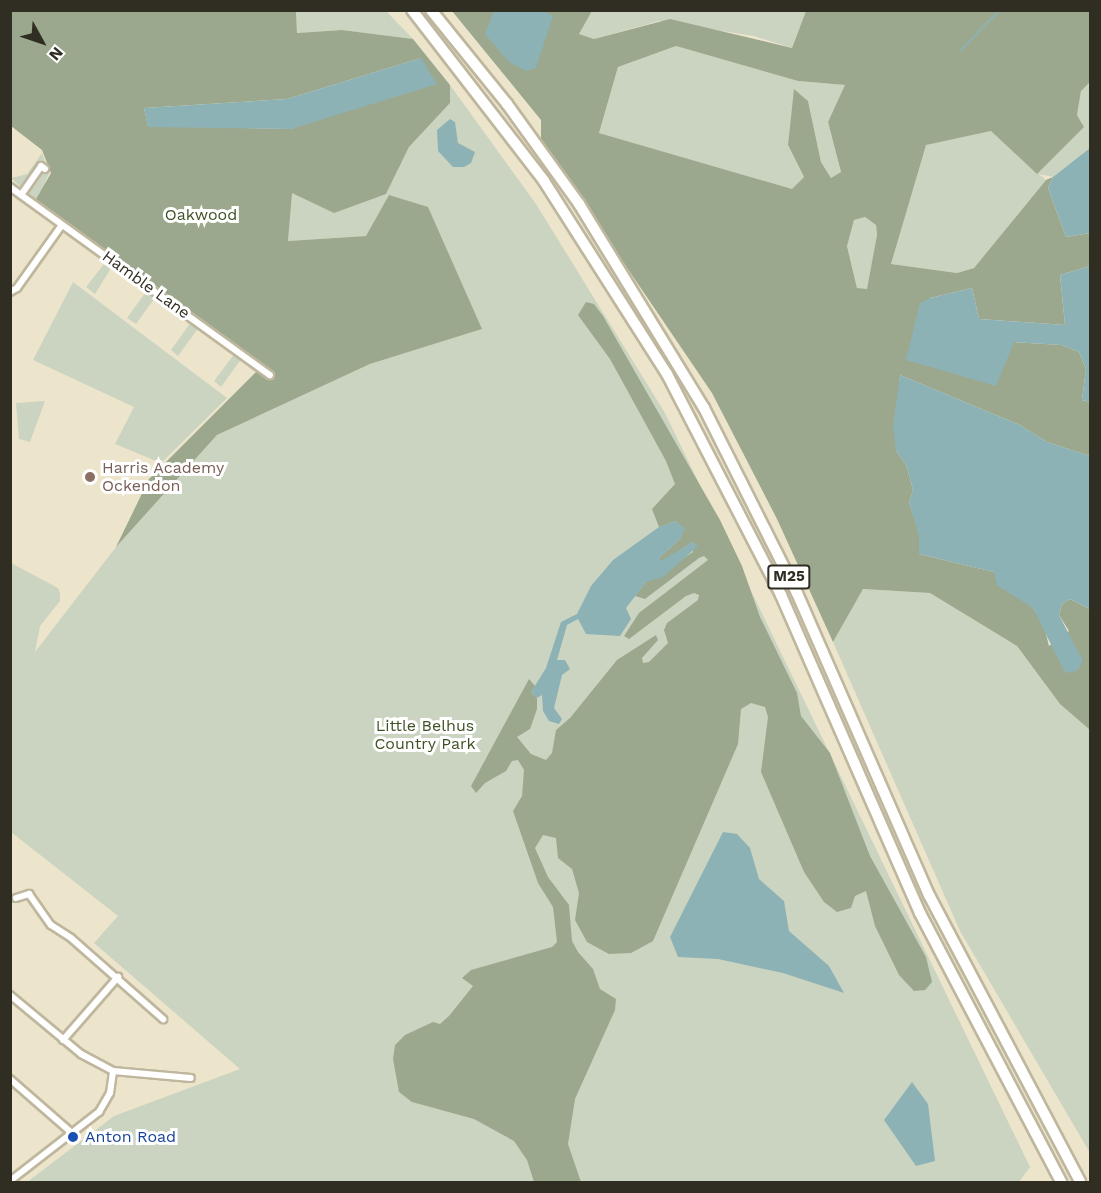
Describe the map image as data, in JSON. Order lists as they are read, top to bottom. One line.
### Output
{"streets":{"highway":["M25"],"street":["Hamble Lane"]},"parks":["Oakwood","Little Belhus Country Park"],"places":["Harris Academy Ockendon","Anton Road"],"north":"bottom right"}
